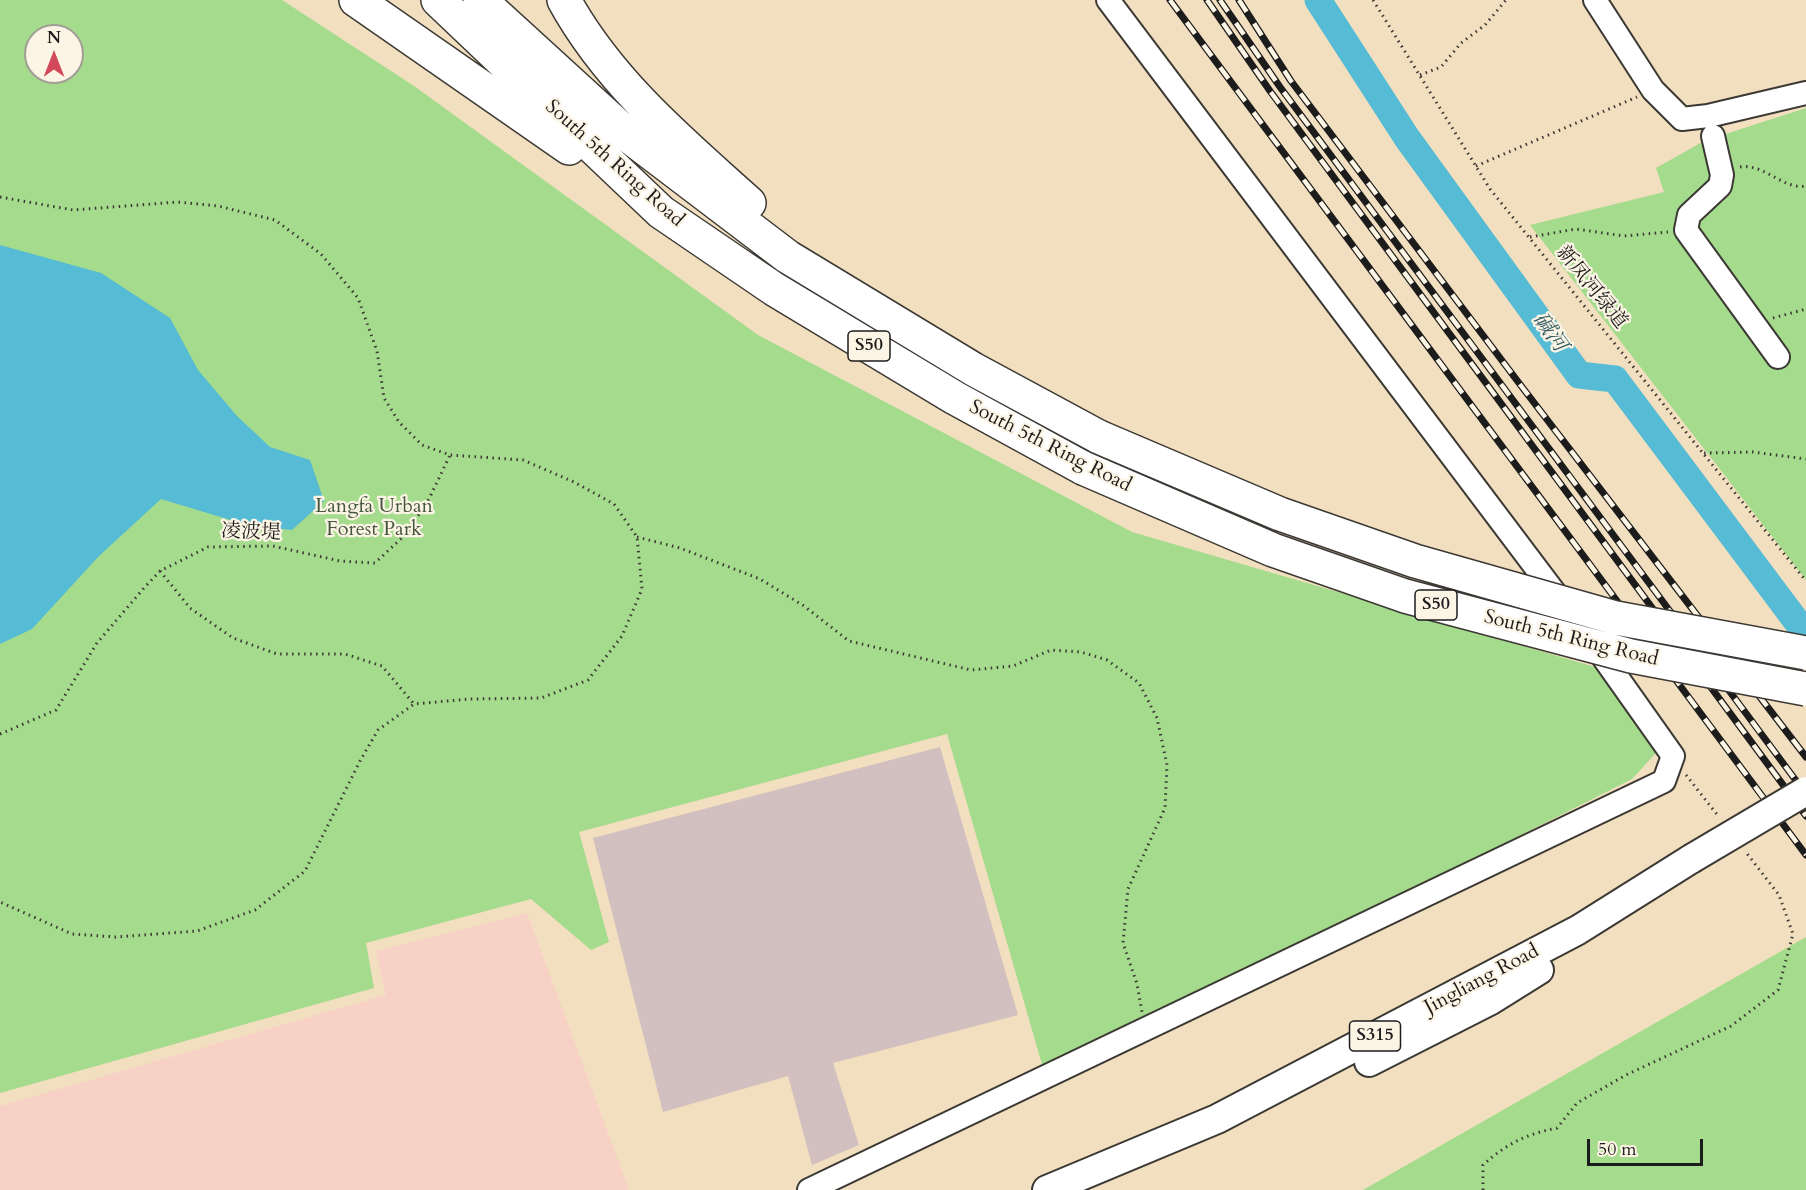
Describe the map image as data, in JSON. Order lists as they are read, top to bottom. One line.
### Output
{"streets":{"highway":["South 5th Ring Road","S50"],"main road":["Jingliang Road","S315"],"path":["新凤河绿道","凌波堤"]},"water":["碱河"],"parks":["Langfa Urban Forest Park"],"scale_bar":"50 m","north":"top"}
